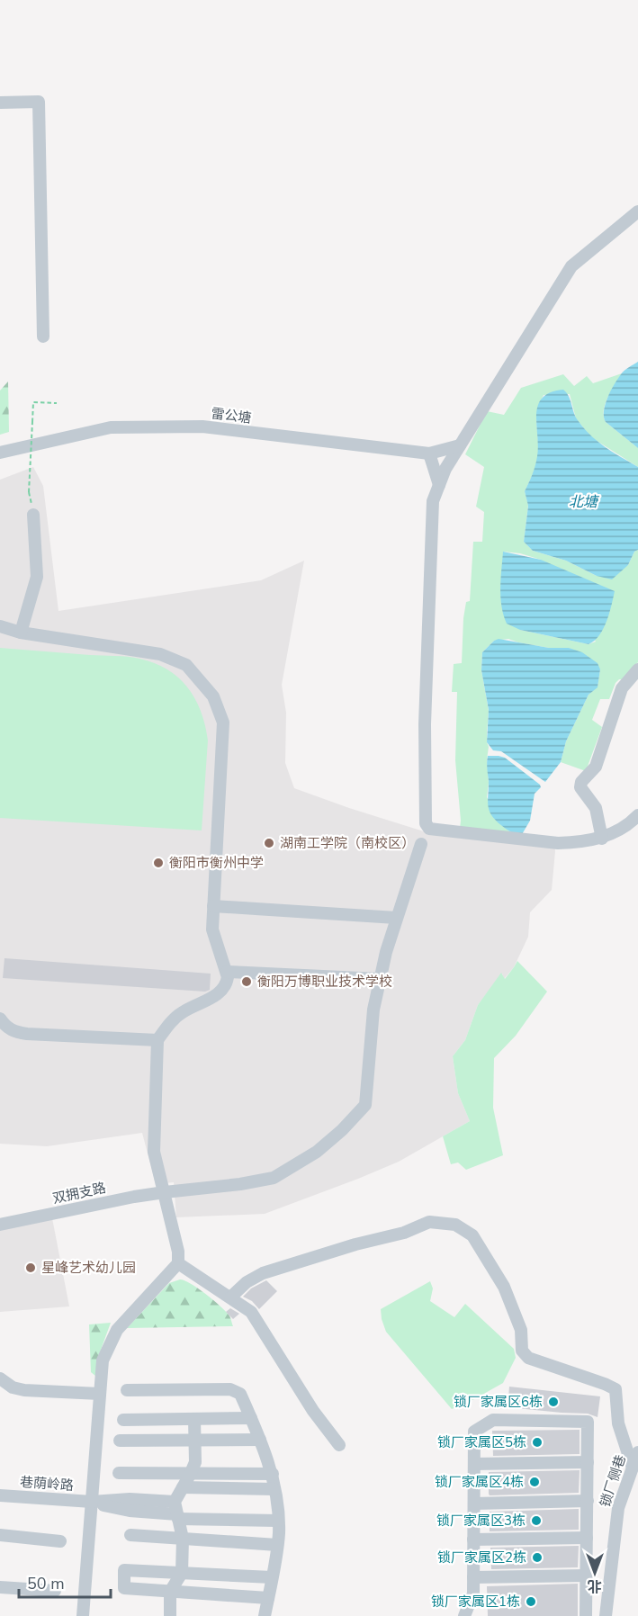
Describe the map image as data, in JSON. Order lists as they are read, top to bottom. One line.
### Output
{"streets":{"street":["雷公塘","双拥支路","锁厂侧巷","巷荫岭路"]},"water":["北塘"],"places":["湖南工学院（南校区）","衡阳市衡州中学","衡阳万博职业技术学校","星峰艺术幼儿园","锁厂家属区6栋","锁厂家属区5栋","锁厂家属区4栋","锁厂家属区3栋","锁厂家属区2栋","锁厂家属区1栋"],"scale_bar":"50 m","north":"bottom"}
